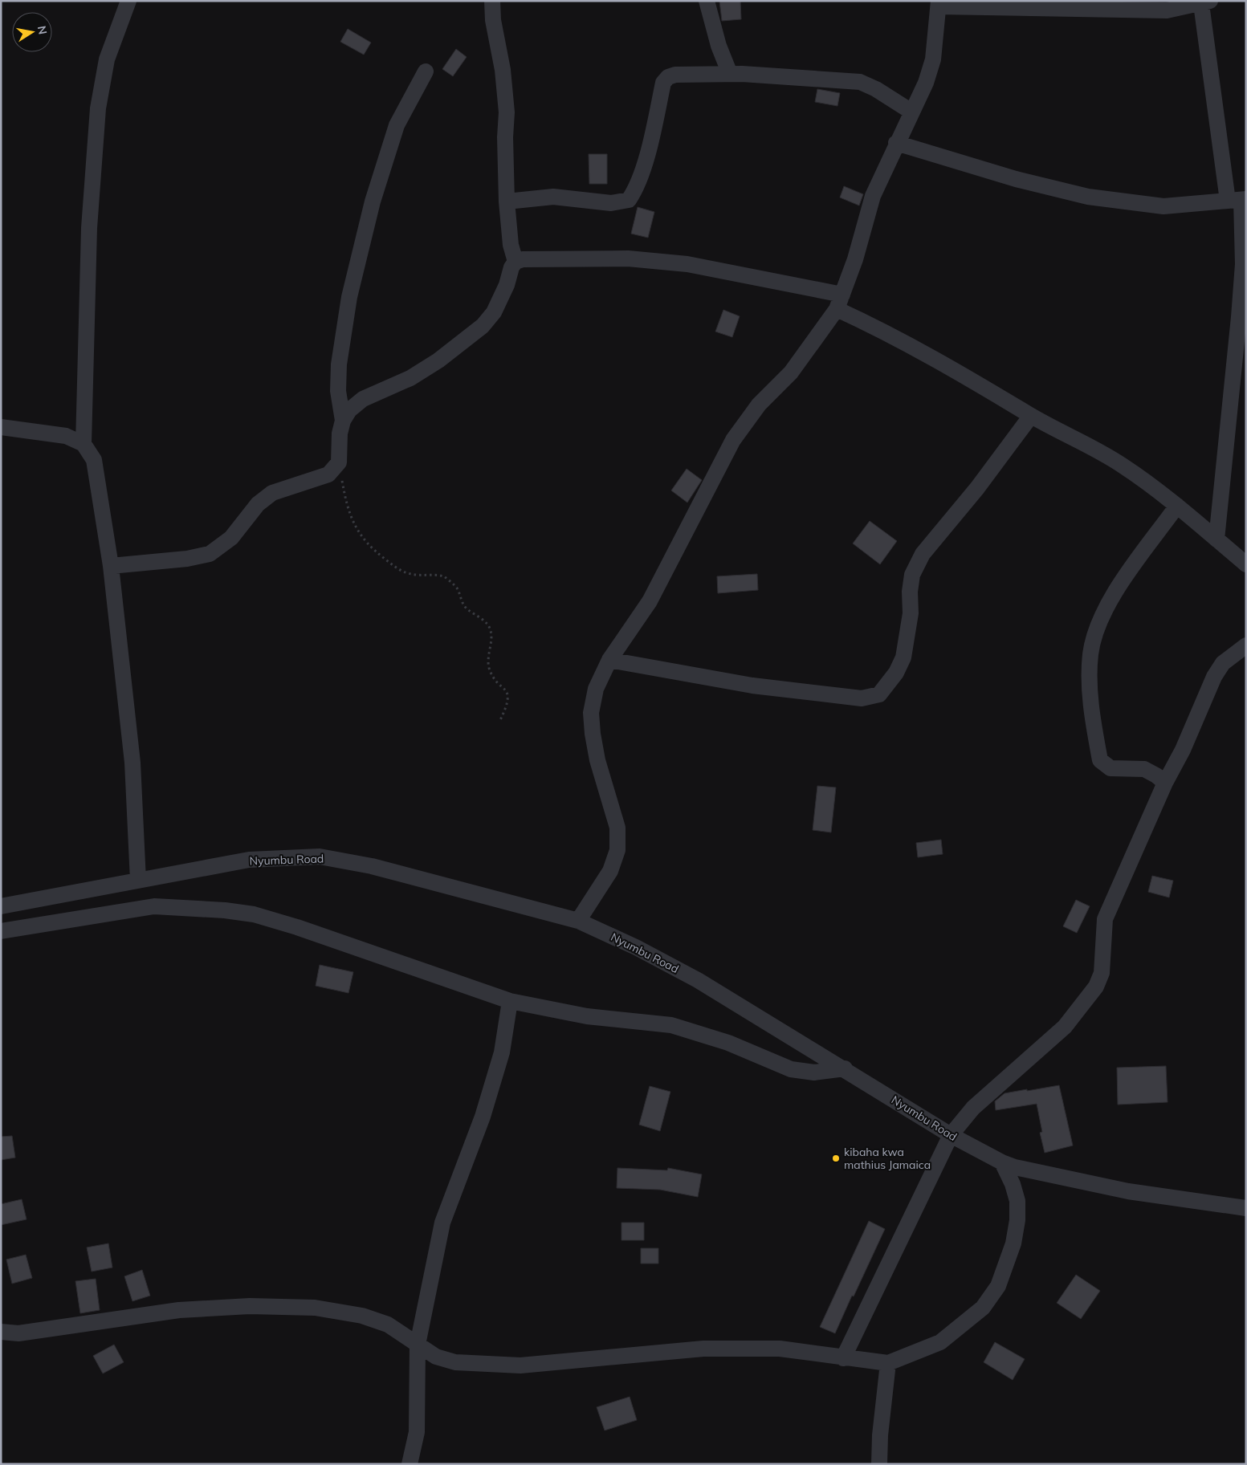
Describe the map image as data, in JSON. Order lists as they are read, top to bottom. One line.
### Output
{"streets":{"street":["Nyumbu Road"]},"places":["kibaha kwa mathius Jamaica"],"north":"right"}
